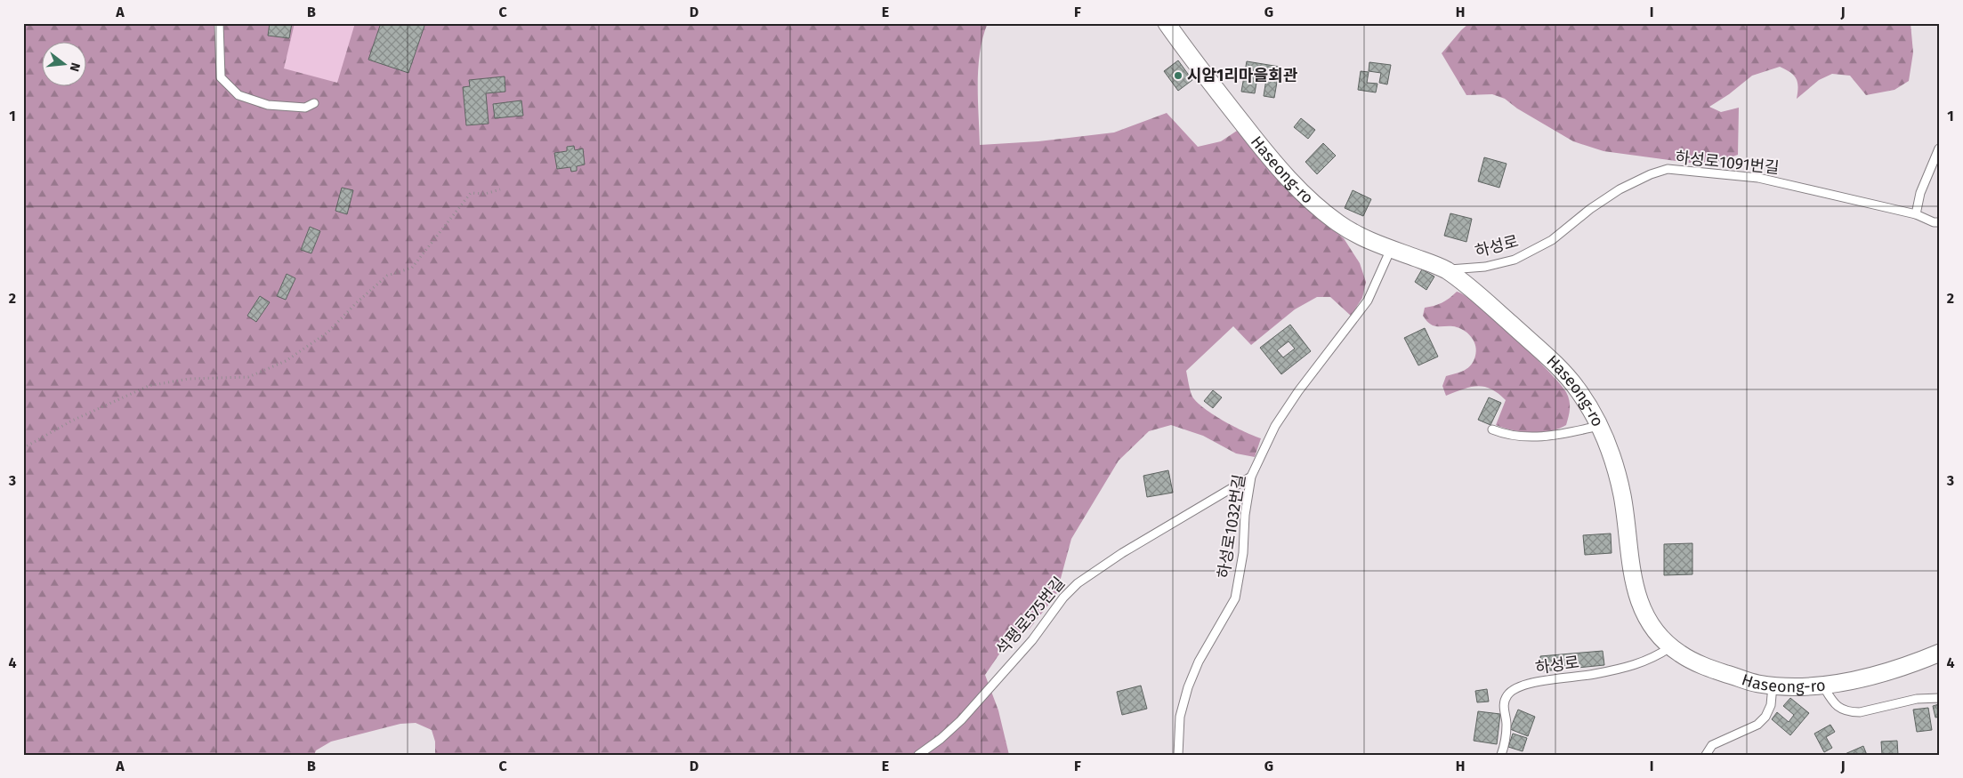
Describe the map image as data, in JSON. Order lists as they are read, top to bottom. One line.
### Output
{"streets":{"street":["Haseong-ro"],"lane":["하성로1091번길","하성로","하성로1032번길","석평로575번길"]},"crossings":[["하성로1091번길","하성로"],["Haseong-ro","하성로"],["Haseong-ro","하성로1032번길"],["하성로1032번길","석평로575번길"]],"places":["시암1리마을회관"],"north":"right","grid":{"columns":["A","B","C","D","E","F","G","H","I","J"],"rows":["1","2","3","4"]}}
